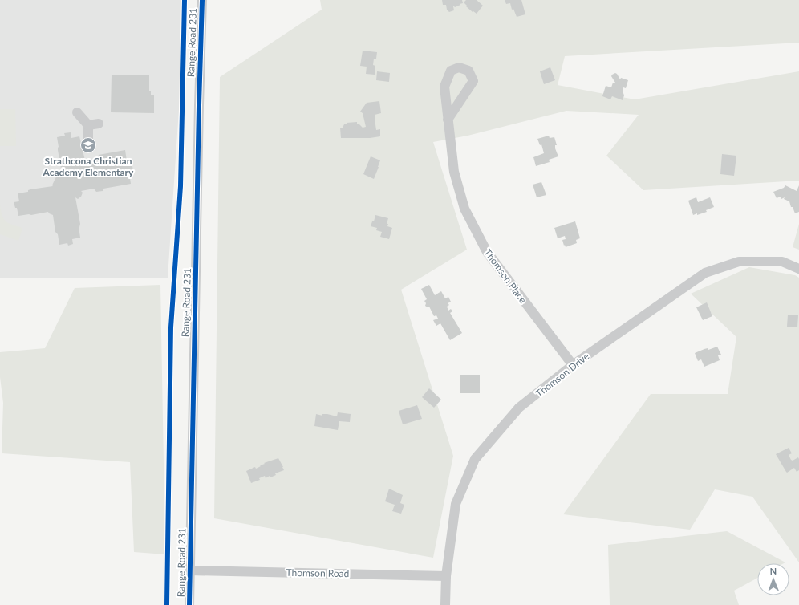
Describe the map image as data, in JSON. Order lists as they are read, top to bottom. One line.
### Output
{"streets":{"street":["Range Road 231","Thomson Place","Thomson Drive","Thomson Road"]},"crossings":[["Range Road 231","Thomson Road"],["Thomson Place","Thomson Drive"],["Thomson Drive","Thomson Road"]],"places":{"school or university":["Strathcona Christian Academy Elementary"]},"north":"top"}
